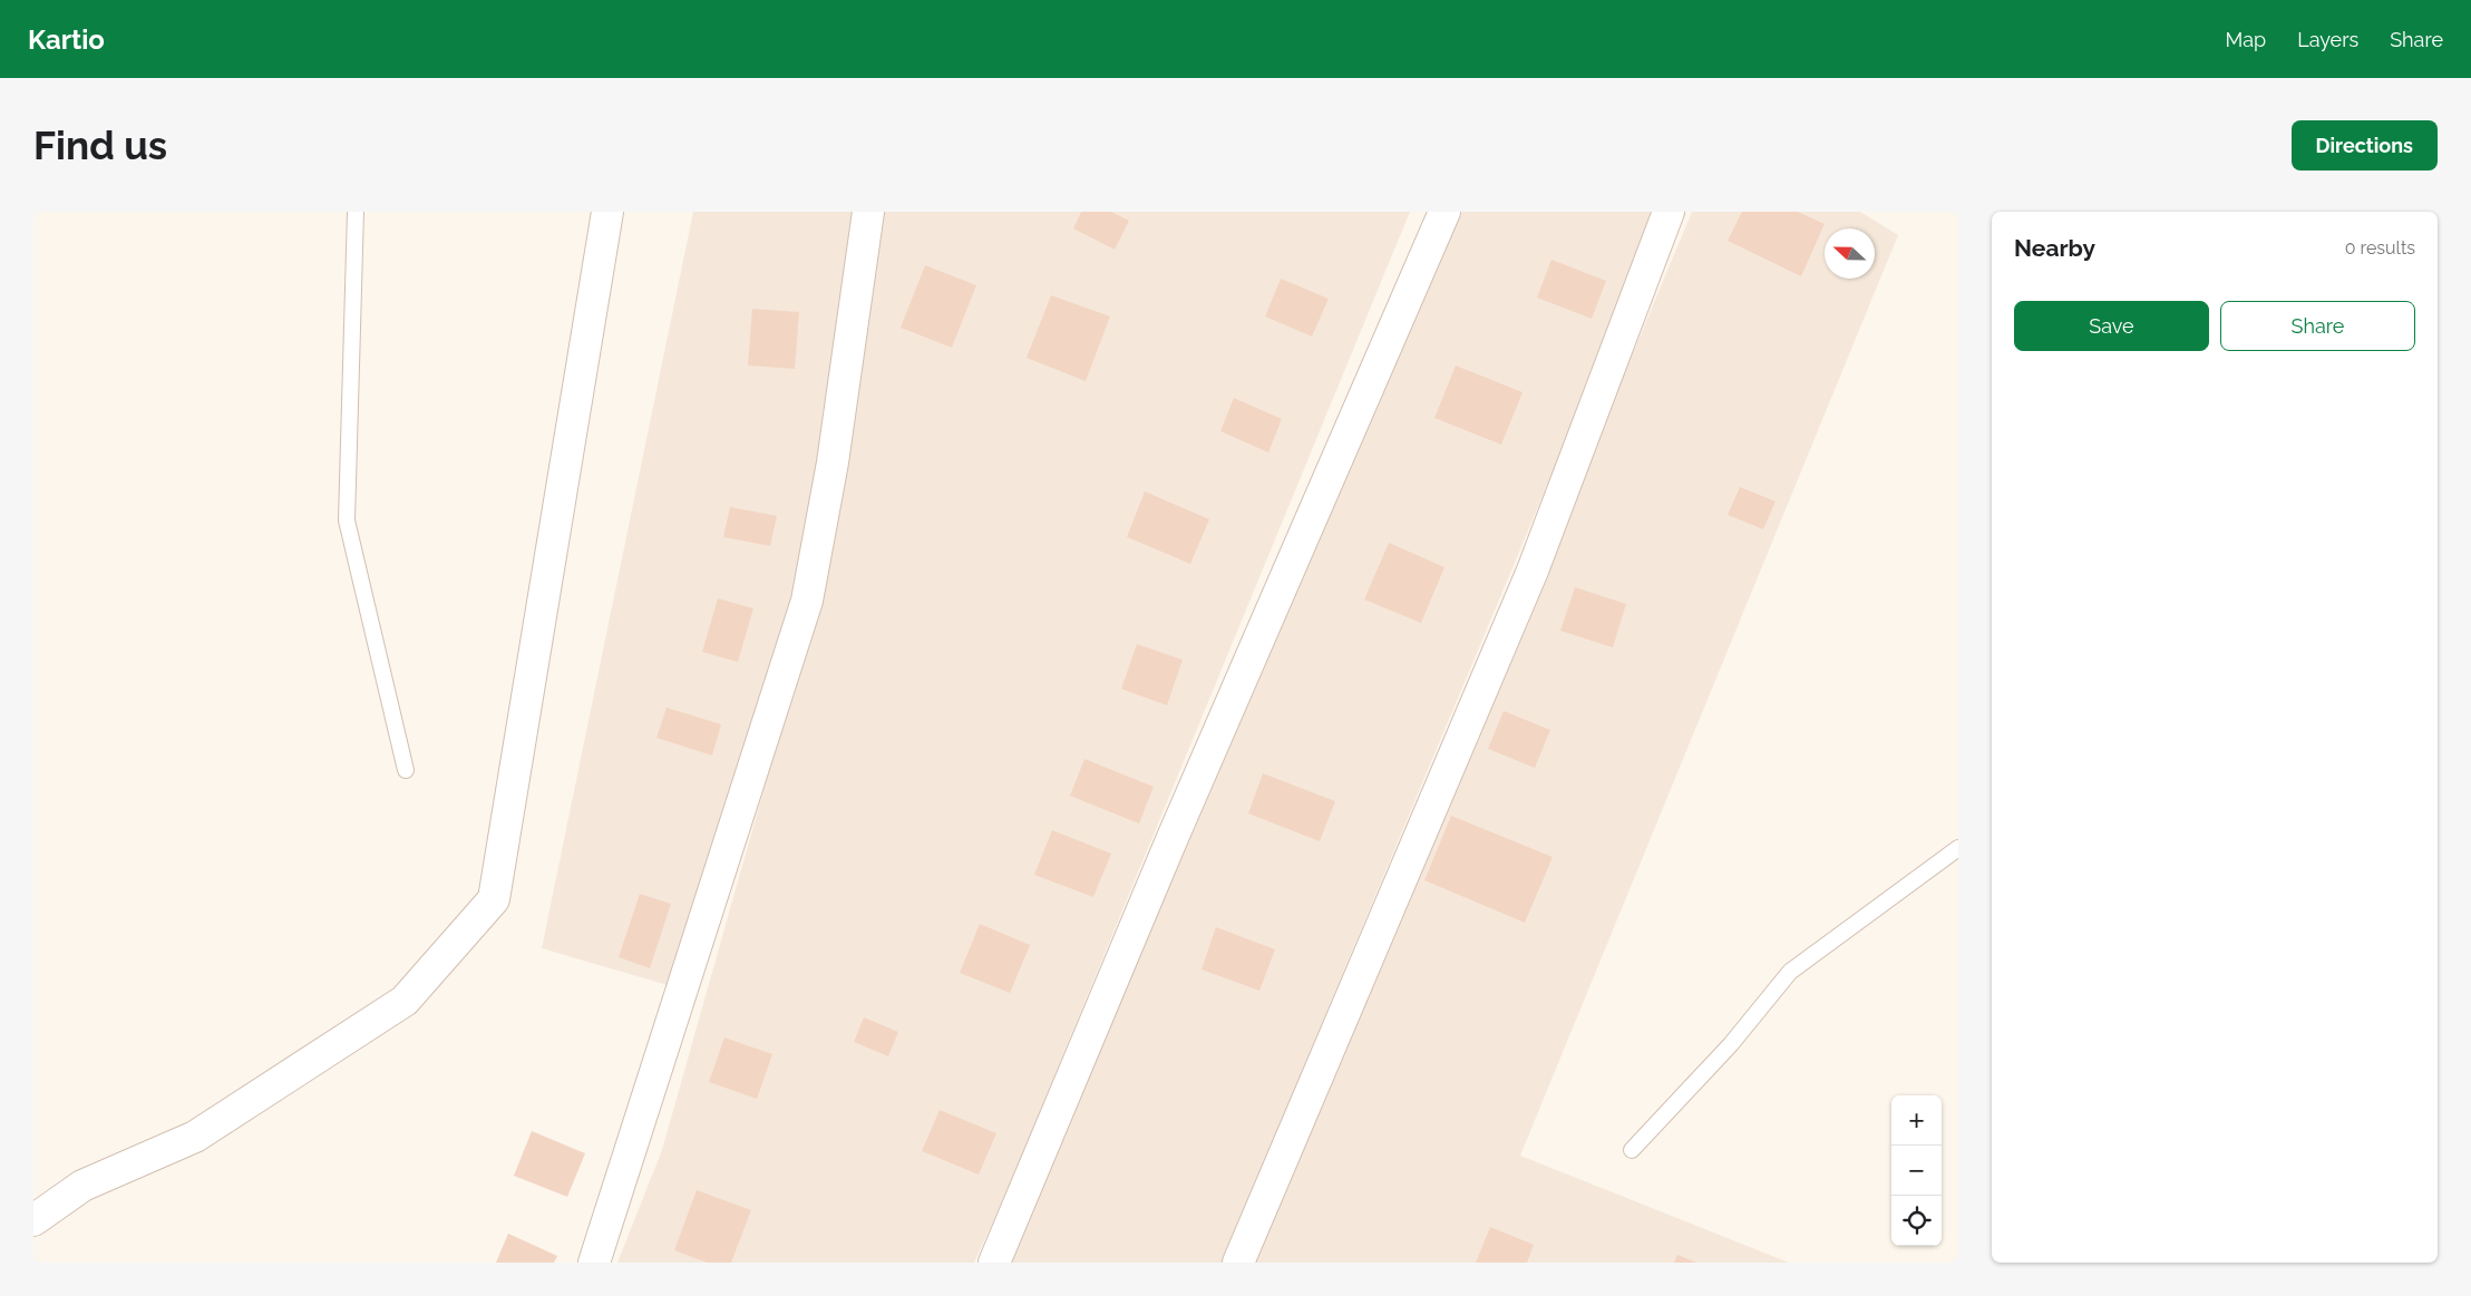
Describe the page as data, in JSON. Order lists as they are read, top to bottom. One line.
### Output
{"north":"left","page":{"header":"Kartio","nav":["Map","Layers","Share"],"buttons":["Directions",["Save","Share"]],"title":"Find us","heading":["Nearby","0 results"],"map_buttons":["+","−"]}}
